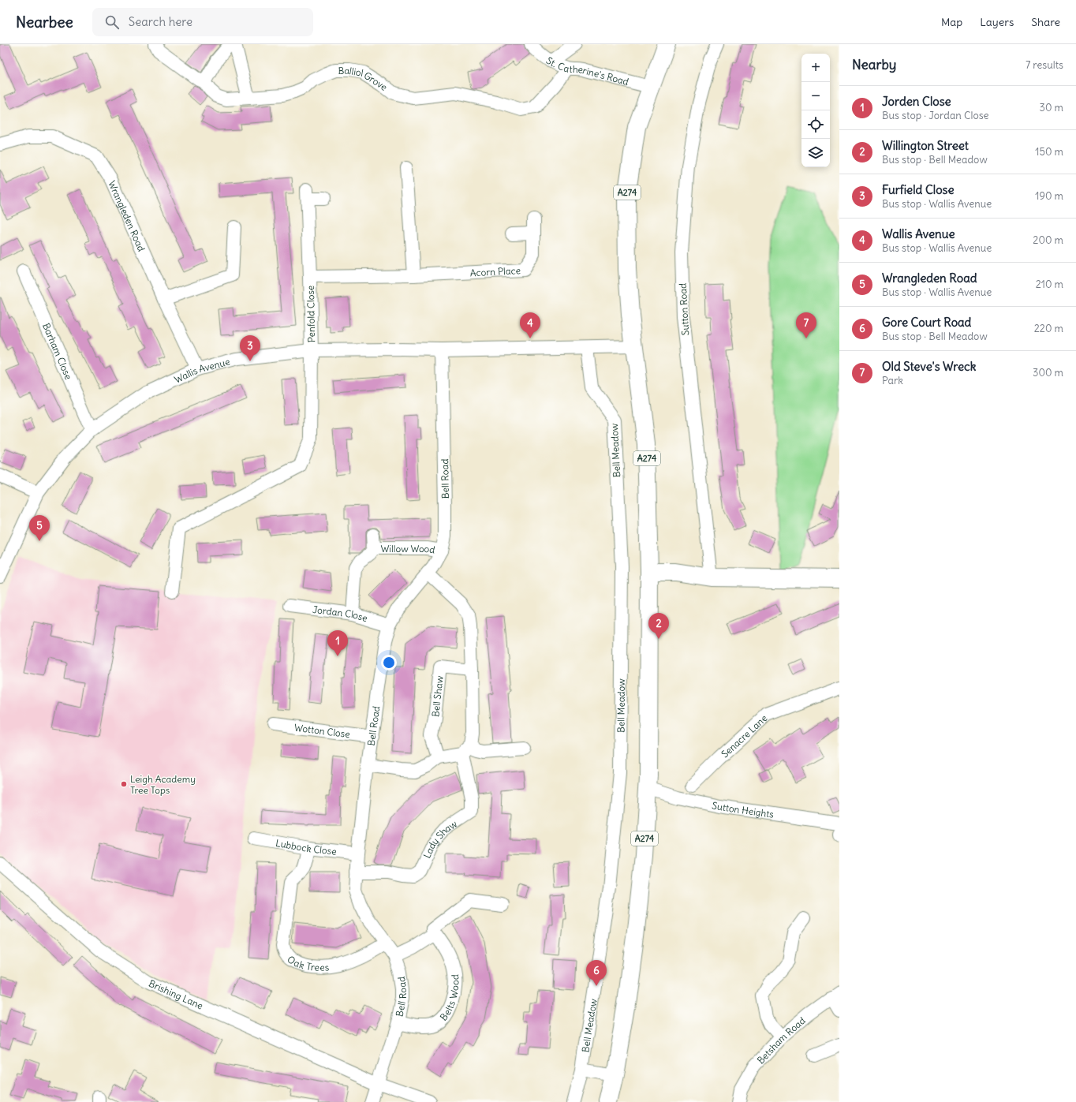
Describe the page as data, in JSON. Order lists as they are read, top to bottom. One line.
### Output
{"streets":{"main road":["A274"],"street":["St. Catherine's Road","Balliol Grove","Wrangleden Road","Acorn Place","Sutton Road","Penfold Close","Barham Close","Wallis Avenue","Bell Meadow","Bell Road","Willow Wood","Jordan Close","Bell Shaw","Wotton Close","Senacre Lane","Sutton Heights","Lady Shaw","Lubbock Close","Oak Trees","Brishing Lane","Belts Wood","Betsham Road"]},"crossings":[["St. Catherine's Road","Balliol Grove"],["St. Catherine's Road","A274"],["A274","Wallis Avenue"],["A274","Sutton Heights"],["Wrangleden Road","Wallis Avenue"],["Acorn Place","Penfold Close"],["Penfold Close","Wallis Avenue"],["Barham Close","Wallis Avenue"],["Wallis Avenue","Bell Meadow"],["Wallis Avenue","Bell Road"],["Bell Road","Willow Wood"],["Bell Road","Jordan Close"],["Bell Road","Wotton Close"],["Bell Road","Lady Shaw"],["Bell Road","Lubbock Close"],["Bell Road","Oak Trees"],["Bell Road","Brishing Lane"],["Bell Road","Belts Wood"],["Willow Wood","Jordan Close"],["Lubbock Close","Oak Trees"]],"places":["Leigh Academy Tree Tops"],"page":{"header":"Nearbee","search":"Search here","nav":["Map","Layers","Share"],"heading":["Nearby","7 results"],"map_buttons":["+","−"],"list":[{"mark":"1","name":"Jorden Close","note":"Bus stop · Jordan Close","value":"30 m"},{"mark":"2","name":"Willington Street","note":"Bus stop · Bell Meadow","value":"150 m"},{"mark":"3","name":"Furfield Close","note":"Bus stop · Wallis Avenue","value":"190 m"},{"mark":"4","name":"Wallis Avenue","note":"Bus stop · Wallis Avenue","value":"200 m"},{"mark":"5","name":"Wrangleden Road","note":"Bus stop · Wallis Avenue","value":"210 m"},{"mark":"6","name":"Gore Court Road","note":"Bus stop · Bell Meadow","value":"220 m"},{"mark":"7","name":"Old Steve's Wreck","note":"Park","value":"300 m"}],"pins":["4","7","3","5","2","1","6"]}}
